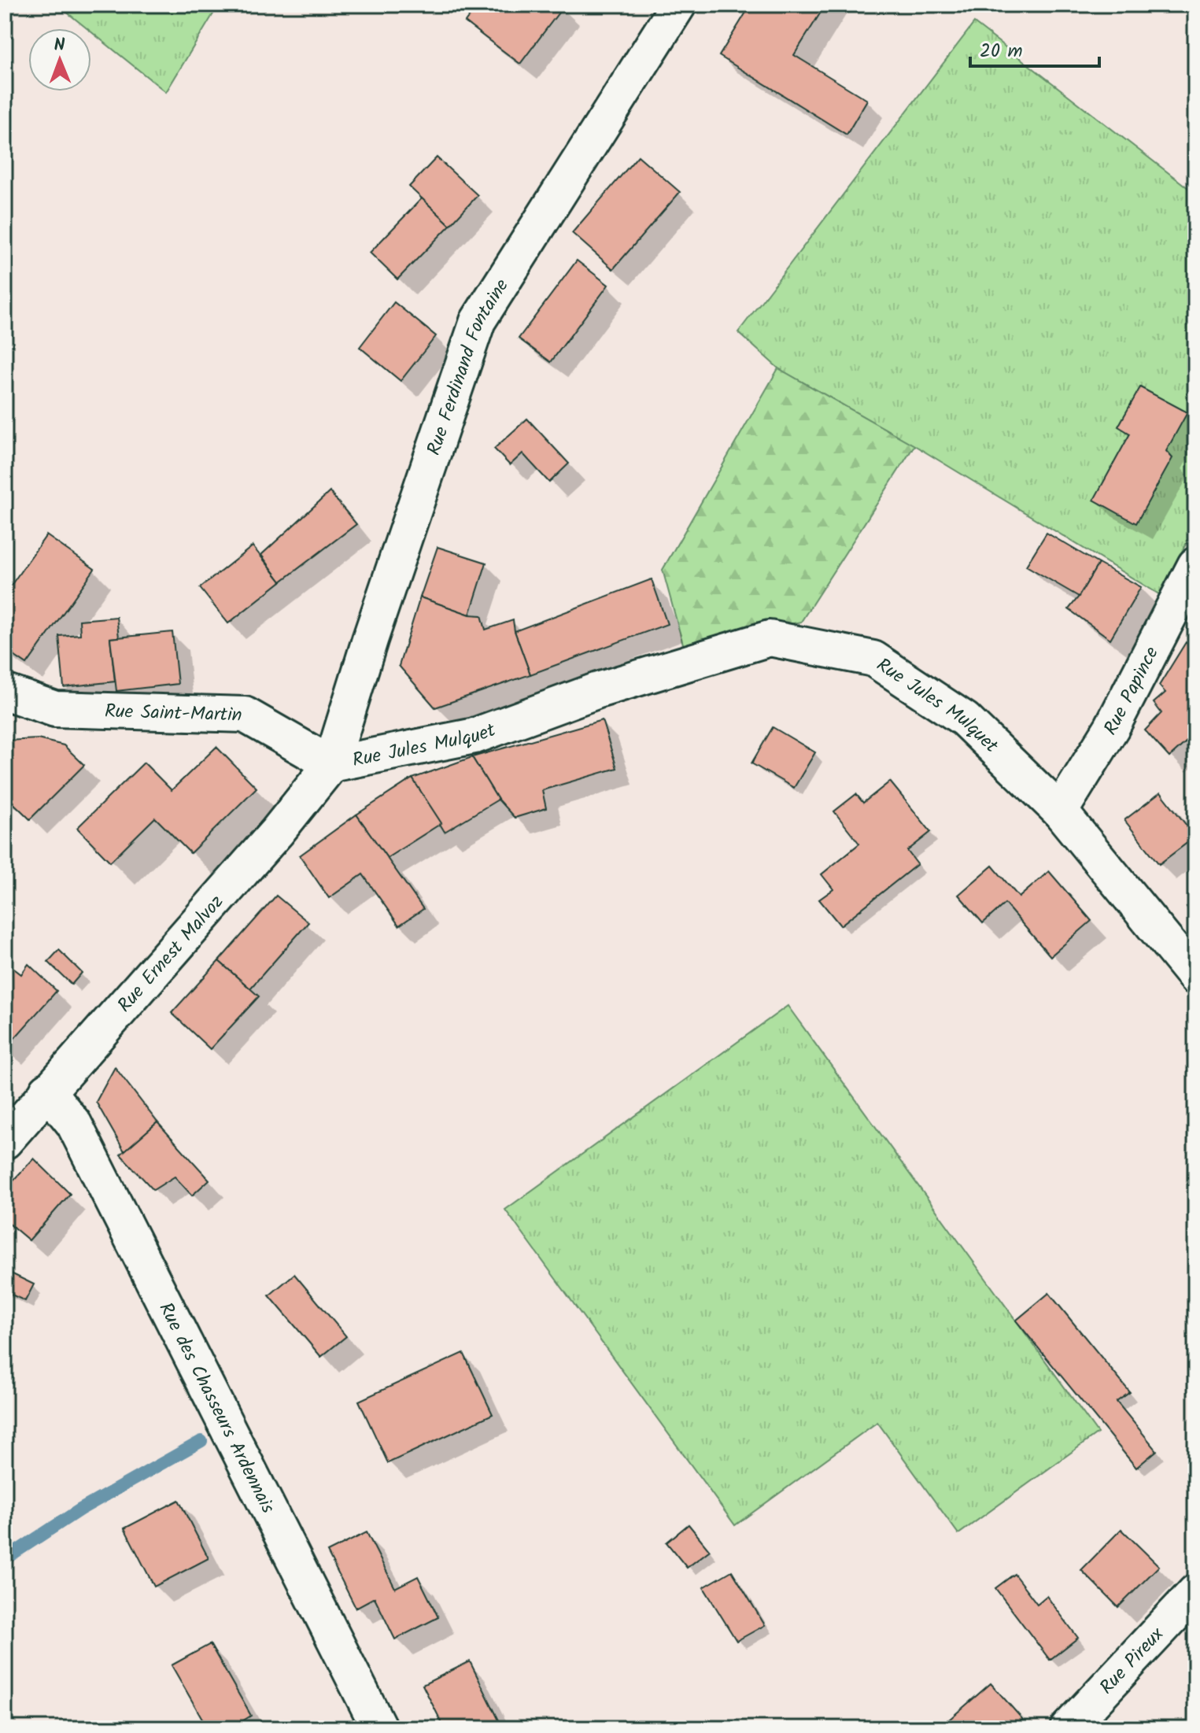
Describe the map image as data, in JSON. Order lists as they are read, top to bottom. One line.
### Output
{"streets":{"street":["Rue Ferdinand Fontaine","Rue Papince","Rue Jules Mulquet","Rue Saint-Martin","Rue Ernest Malvoz","Rue des Chasseurs Ardennais","Rue Pireux"]},"crossings":[["Rue Ferdinand Fontaine","Rue Jules Mulquet"],["Rue Ferdinand Fontaine","Rue Saint-Martin"],["Rue Ferdinand Fontaine","Rue Ernest Malvoz"],["Rue Papince","Rue Jules Mulquet"],["Rue Jules Mulquet","Rue Saint-Martin"],["Rue Jules Mulquet","Rue Ernest Malvoz"],["Rue Saint-Martin","Rue Ernest Malvoz"],["Rue Ernest Malvoz","Rue des Chasseurs Ardennais"]],"scale_bar":"20 m","north":"top"}
